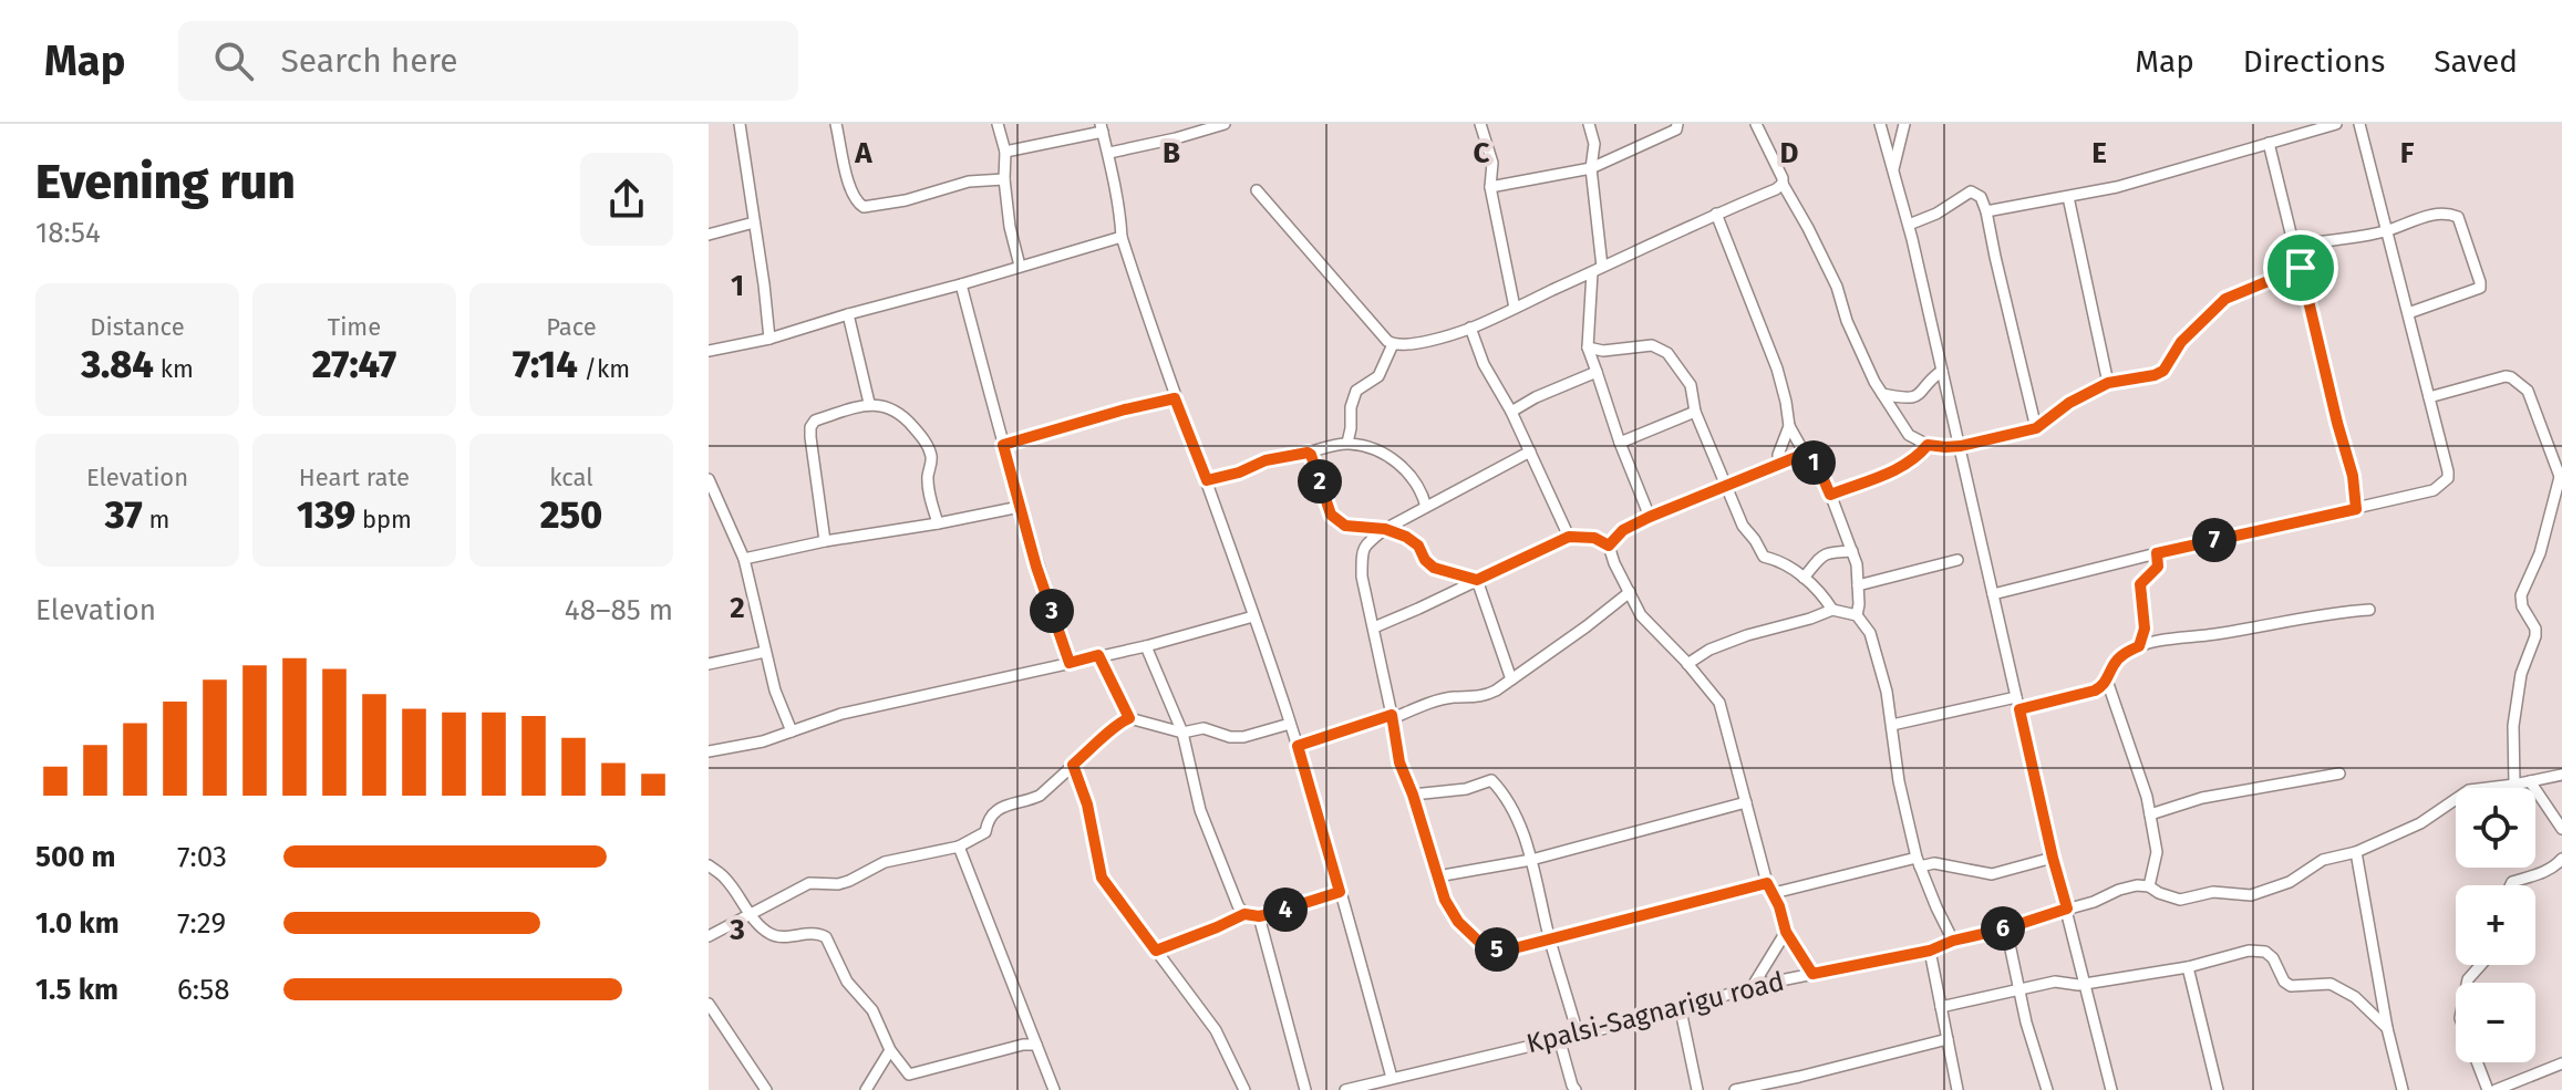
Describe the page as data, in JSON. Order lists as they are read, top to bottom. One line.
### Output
{"streets":{"street":["Kpalsi-Sagnarigu road"]},"page":{"header":"Map","search":"Search here","nav":["Map","Directions","Saved"],"heading":["Evening run","18:54"],"stats":[["Distance","3.84 km"],["Time","27:47"],["Pace","7:14 /km"],["Elevation","37 m"],["Heart rate","139 bpm"],["kcal","250"]],"pins":["1","2","7","3","4","6","5"],"chart":["Elevation","48–85 m"],"map_buttons":["+","−"],"list":[{"name":"500 m","note":"7:03"},{"name":"1.0 km","note":"7:29"},{"name":"1.5 km","note":"6:58"}]},"grid":{"columns":["A","B","C","D","E","F"],"rows":["1","2","3"]}}
